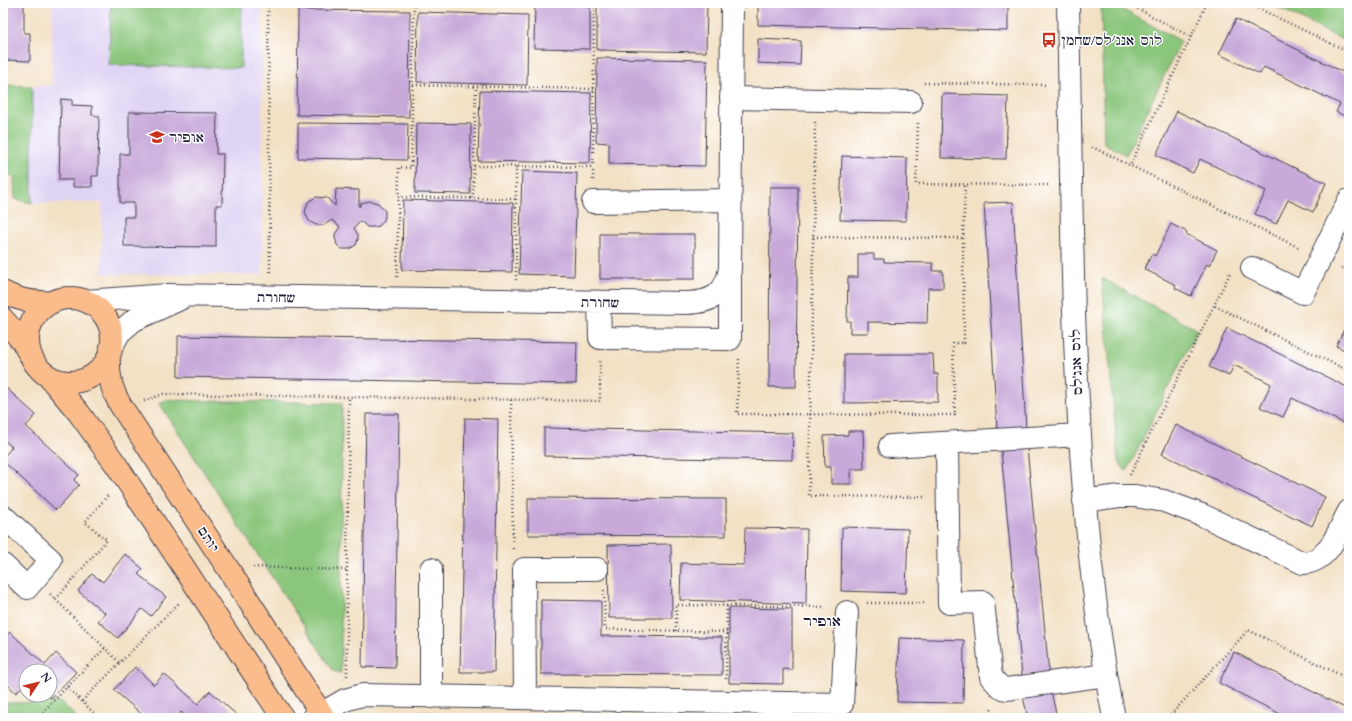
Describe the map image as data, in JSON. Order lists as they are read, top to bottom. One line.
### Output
{"streets":{"main road":["יותם"],"street":["שחורת","לוס אנג'לס"]},"crossings":[["שחורת","יותם"]],"districts":["אופיר"],"places":{"bus stop":["לוס אנג׳לס/שחמן"],"school or university":["אופיר"]},"north":"top right"}
